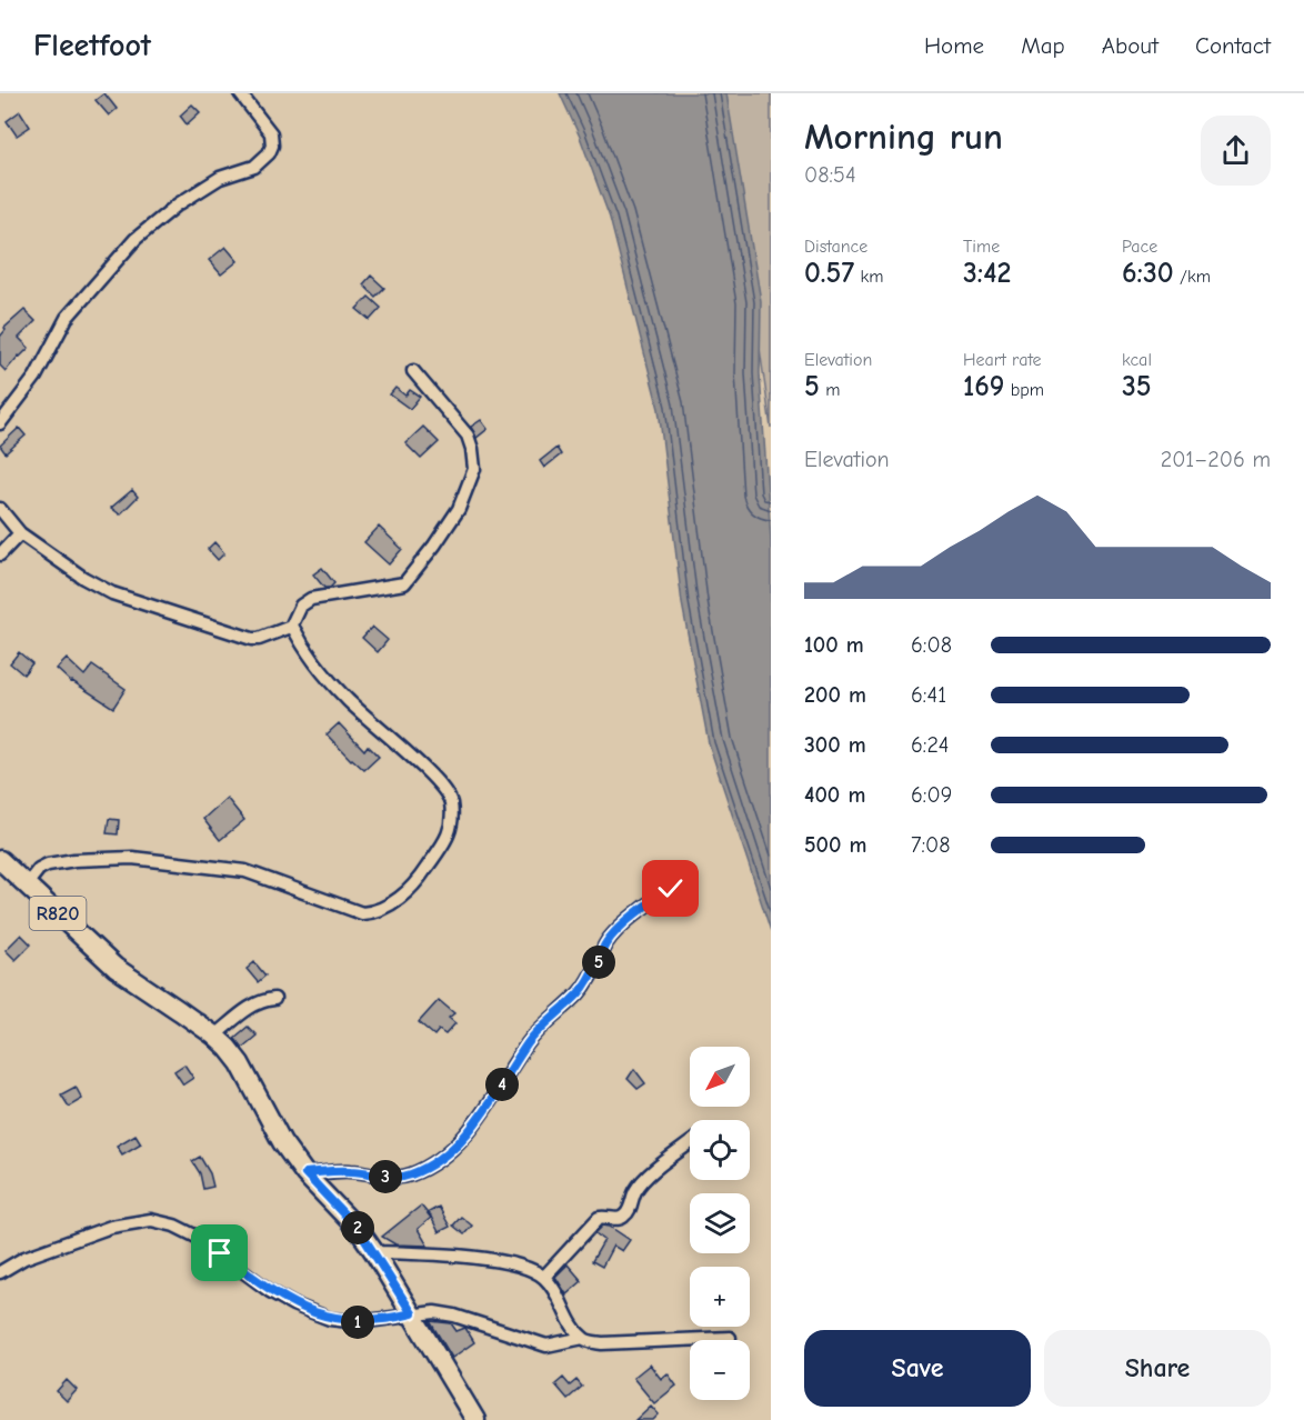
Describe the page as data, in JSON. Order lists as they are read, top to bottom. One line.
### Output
{"streets":{"main road":["R820"]},"north":"bottom left","page":{"header":"Fleetfoot","nav":["Home","Map","About","Contact"],"heading":["Morning run","08:54"],"stats":[["Distance","0.57 km"],["Time","3:42"],["Pace","6:30 /km"],["Elevation","5 m"],["Heart rate","169 bpm"],["kcal","35"]],"chart":["Elevation","201–206 m"],"list":[{"name":"100 m","note":"6:08"},{"name":"200 m","note":"6:41"},{"name":"300 m","note":"6:24"},{"name":"400 m","note":"6:09"},{"name":"500 m","note":"7:08"}],"pins":["5","4","3","2","1"],"map_buttons":["+","−"],"buttons":["Save","Share"]}}
